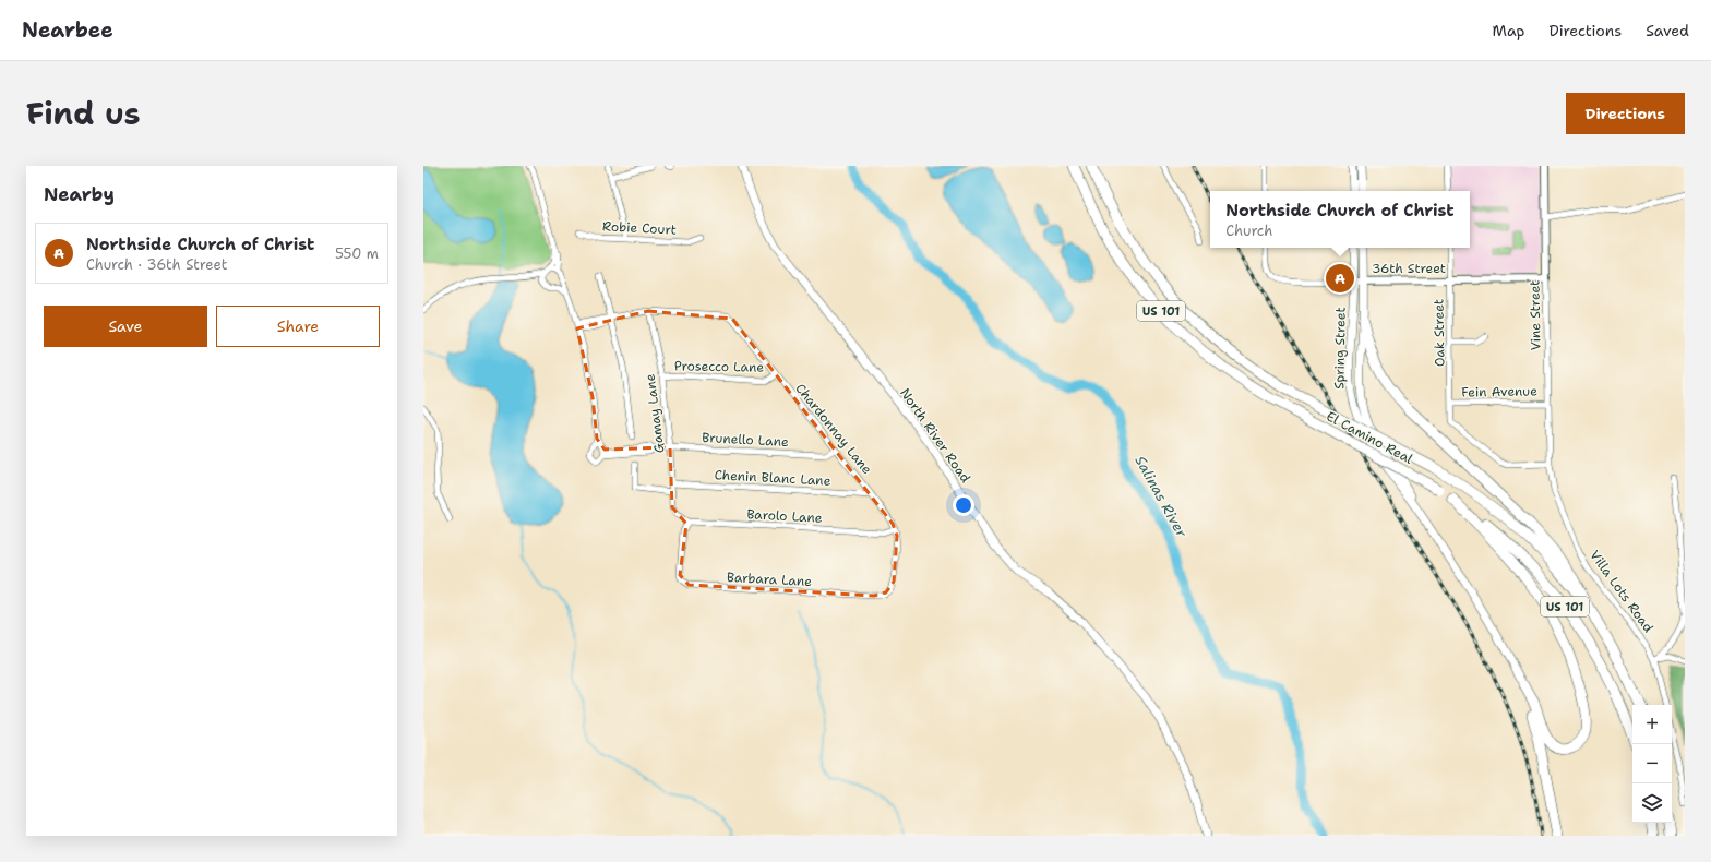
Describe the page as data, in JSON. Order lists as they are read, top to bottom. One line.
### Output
{"streets":{"highway":["US 101","El Camino Real"],"main road":["Spring Street","North River Road"],"street":["Robie Court","36th Street","Vine Street","Oak Street","Prosecco Lane","Fein Avenue","Gamay Lane","Chardonnay Lane","Brunello Lane","Chenin Blanc Lane","Barolo Lane","Barbara Lane","Villa Lots Road"]},"crossings":[["36th Street","Vine Street"],["36th Street","Oak Street"],["36th Street","Spring Street"],["Vine Street","Oak Street"],["Vine Street","Fein Avenue"],["Vine Street","Villa Lots Road"],["Oak Street","Fein Avenue"],["Oak Street","Villa Lots Road"],["Prosecco Lane","Gamay Lane"],["Prosecco Lane","Chardonnay Lane"],["Gamay Lane","Chardonnay Lane"],["Gamay Lane","Brunello Lane"],["Gamay Lane","Chenin Blanc Lane"],["Gamay Lane","Barolo Lane"],["Chardonnay Lane","Brunello Lane"],["Chardonnay Lane","Chenin Blanc Lane"],["Chardonnay Lane","Barolo Lane"],["Chardonnay Lane","Barbara Lane"],["Barolo Lane","Barbara Lane"]],"water":["Salinas River"],"page":{"header":"Nearbee","nav":["Map","Directions","Saved"],"title":"Find us","buttons":["Directions",["Save","Share"]],"heading":"Nearby","popup":["Northside Church of Christ","Church"],"list":[{"mark":"A","name":"Northside Church of Christ","note":"Church · 36th Street","value":"550 m"}],"pins":"A","map_buttons":["+","−"]}}
